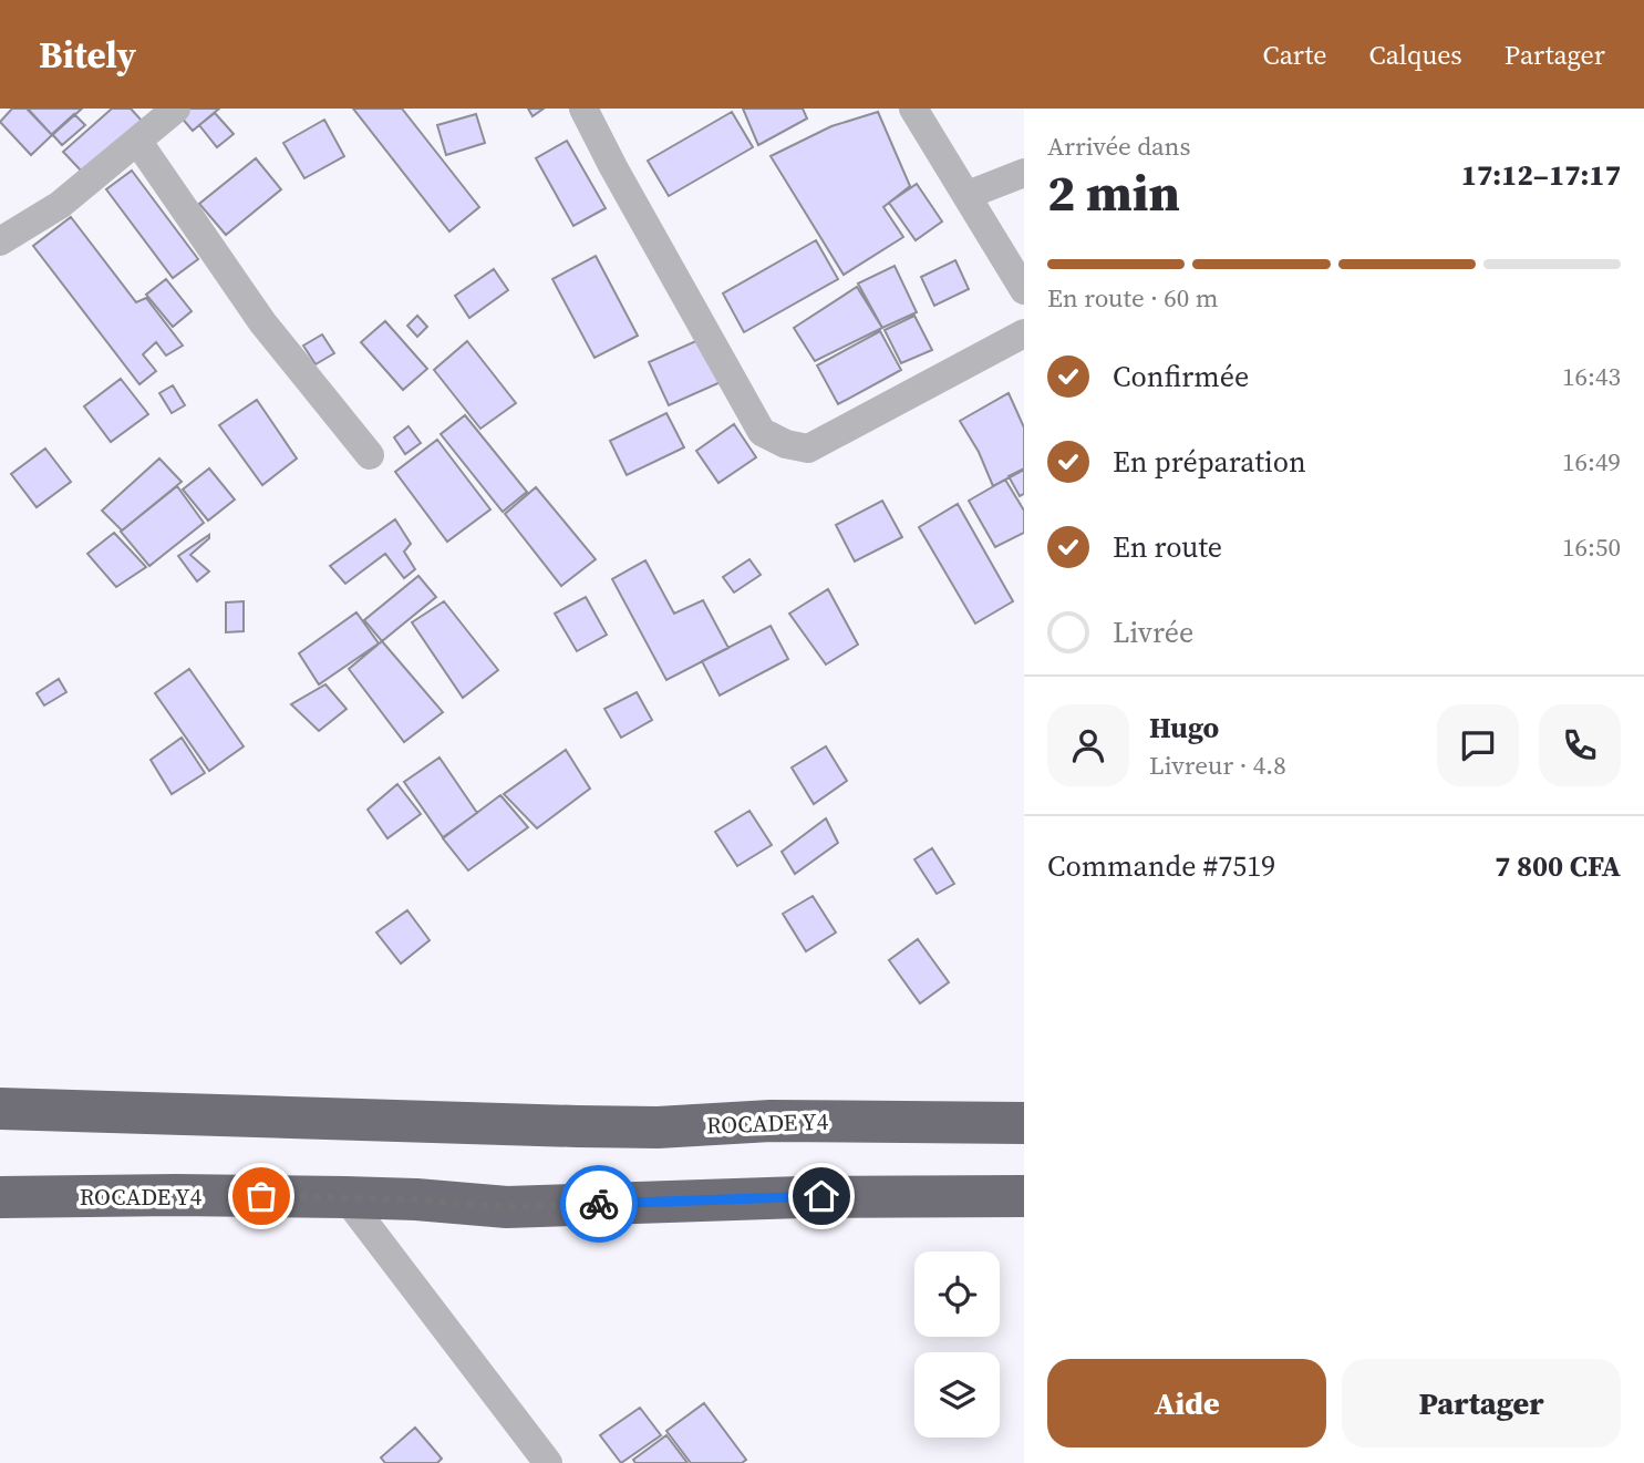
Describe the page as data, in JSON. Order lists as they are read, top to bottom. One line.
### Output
{"streets":{"highway":["ROCADE Y4"]},"page":{"header":"Bitely","nav":["Carte","Calques","Partager"],"heading":["2 min","Arrivée dans","17:12–17:17"],"panel":["Hugo","Livreur · 4.8","Commande #7519","7 800 CFA"],"bar":"En route · 60 m","list":[["Confirmée","16:43"],["En préparation","16:49"],["En route","16:50"],"Livrée"],"buttons":["Aide","Partager"]}}
